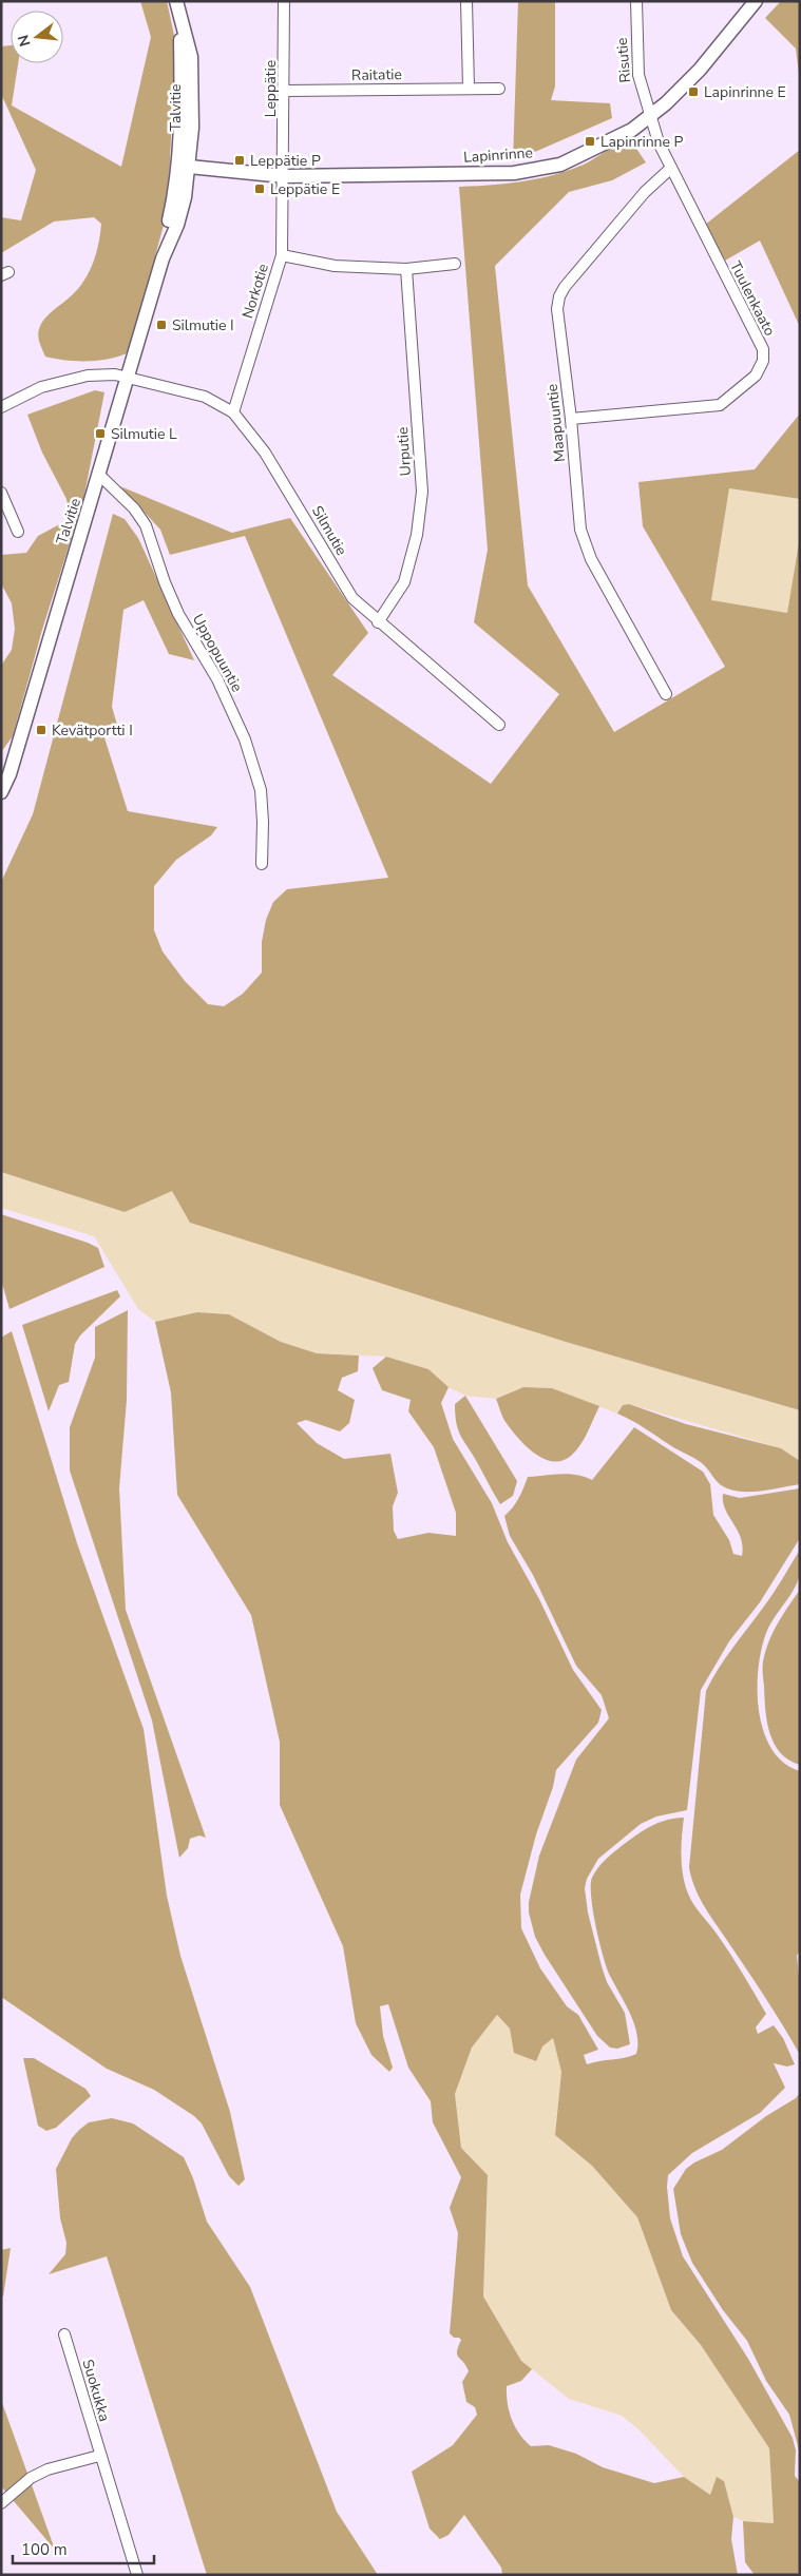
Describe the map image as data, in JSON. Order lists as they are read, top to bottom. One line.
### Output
{"streets":{"street":["Risutie","Raitatie","Leppätie","Talvitie","Lapinrinne","Norkotie","Tuulenkaato","Maapuuntie","Urputie","Silmutie","Uppopuuntie","Suokukka"]},"crossings":[["Risutie","Lapinrinne"],["Risutie","Tuulenkaato"],["Raitatie","Leppätie"],["Leppätie","Lapinrinne"],["Leppätie","Norkotie"],["Talvitie","Lapinrinne"],["Talvitie","Silmutie"],["Talvitie","Uppopuuntie"],["Lapinrinne","Norkotie"],["Lapinrinne","Tuulenkaato"],["Norkotie","Silmutie"],["Tuulenkaato","Maapuuntie"],["Urputie","Silmutie"]],"places":{"transit":["Lapinrinne E","Lapinrinne P","Leppätie P","Leppätie E","Silmutie I","Silmutie L","Kevätportti I"]},"scale_bar":"100 m","north":"left"}
